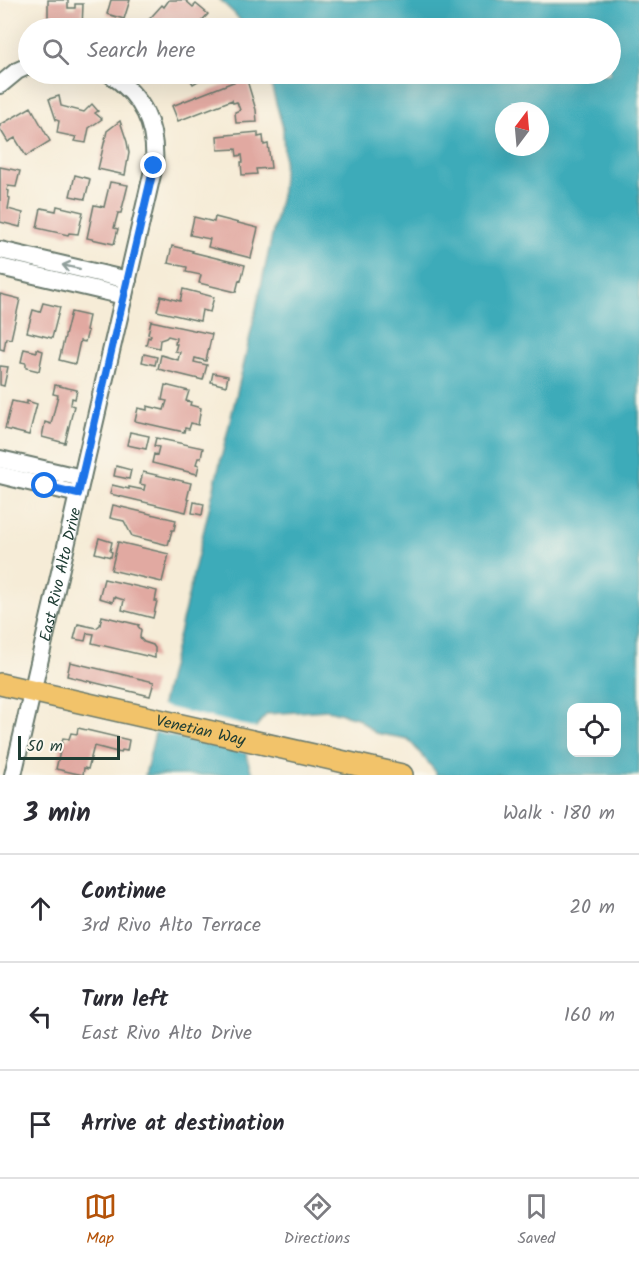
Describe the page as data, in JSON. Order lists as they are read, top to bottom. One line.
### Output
{"streets":{"main road":["Venetian Way"],"street":["East Rivo Alto Drive"]},"crossings":[["East Rivo Alto Drive","Venetian Way"]],"scale_bar":"50 m","north":"top","page":{"search":"Search here","scale":"50 m","heading":["3 min","Walk · 180 m"],"list":[["Continue","3rd Rivo Alto Terrace","20 m"],["Turn left","East Rivo Alto Drive","160 m"],"Arrive at destination"],"nav":["Map","Directions","Saved"]}}
